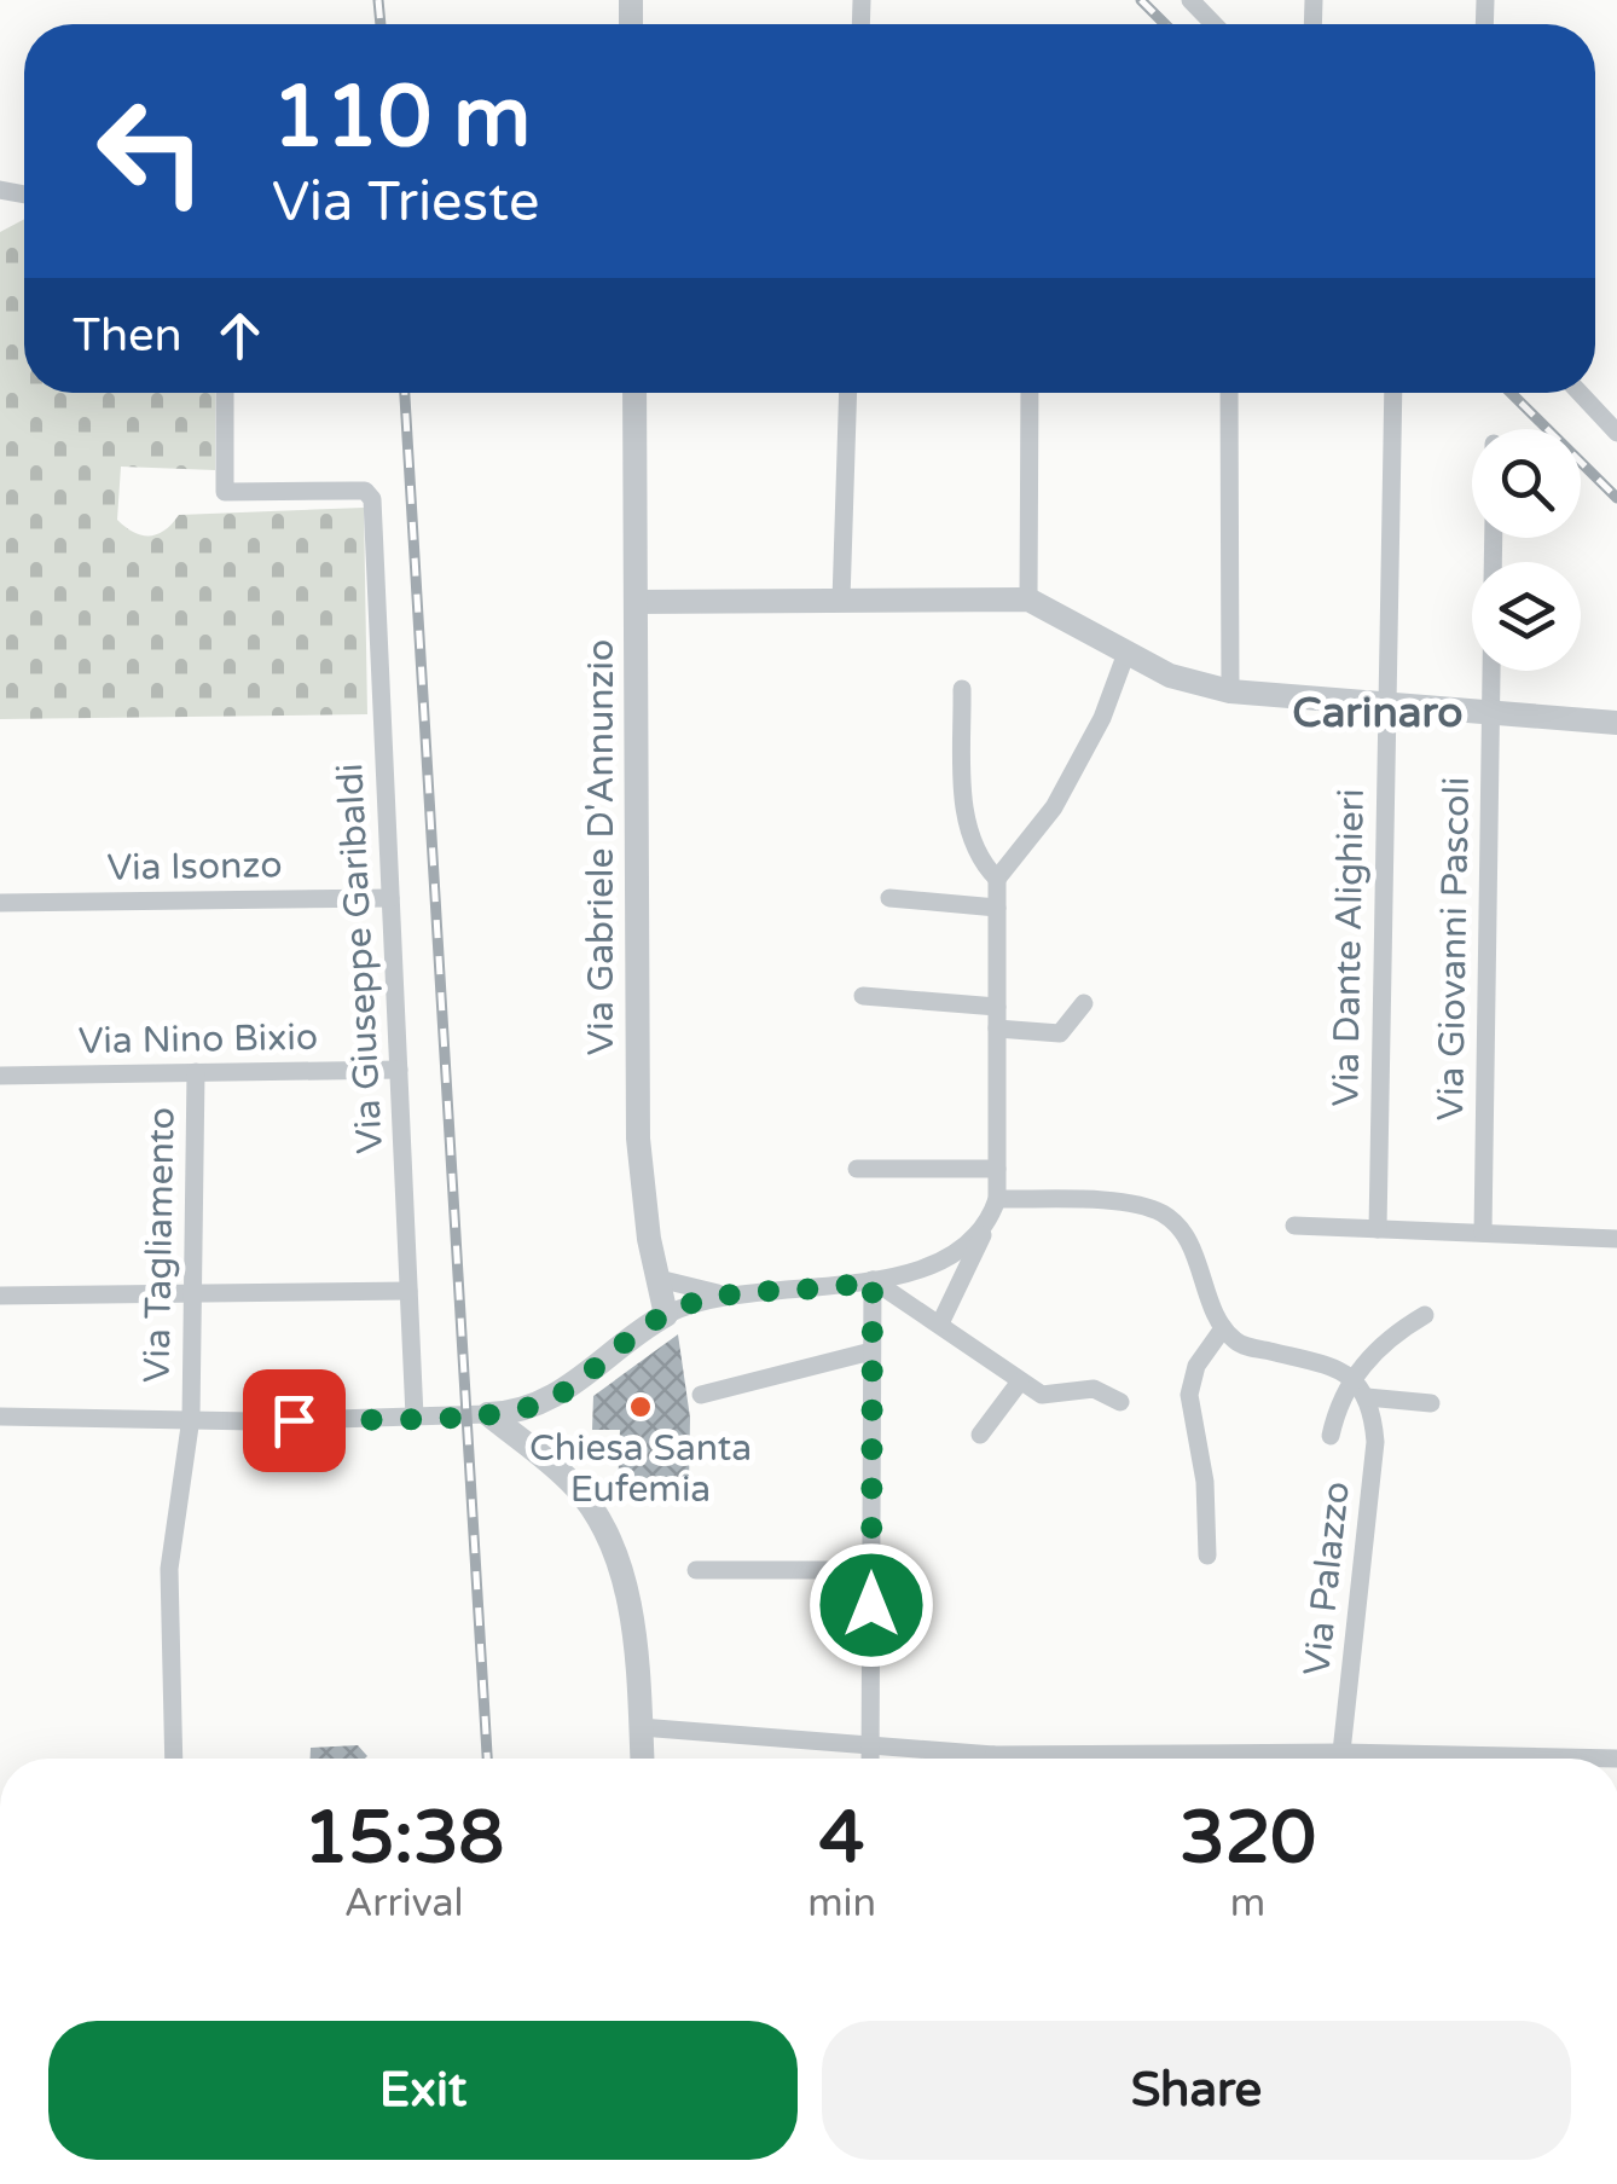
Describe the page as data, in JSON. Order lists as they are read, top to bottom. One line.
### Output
{"streets":{"street":["Via Gabriele D'Annunzio","Via Isonzo","Via Dante Alighieri","Via Giovanni Pascoli","Via Giuseppe Garibaldi","Via Nino Bixio","Via Tagliamento","Via Palazzo"]},"crossings":[["Via Isonzo","Via Giuseppe Garibaldi"],["Via Giuseppe Garibaldi","Via Nino Bixio"],["Via Nino Bixio","Via Tagliamento"]],"districts":["Carinaro"],"places":["Chiesa Santa Eufemia"],"page":{"turn":["110 m","Via Trieste"],"then":"Then","eta":["15:38","Arrival","4","min","320","m"],"buttons":["Exit","Share"]}}
